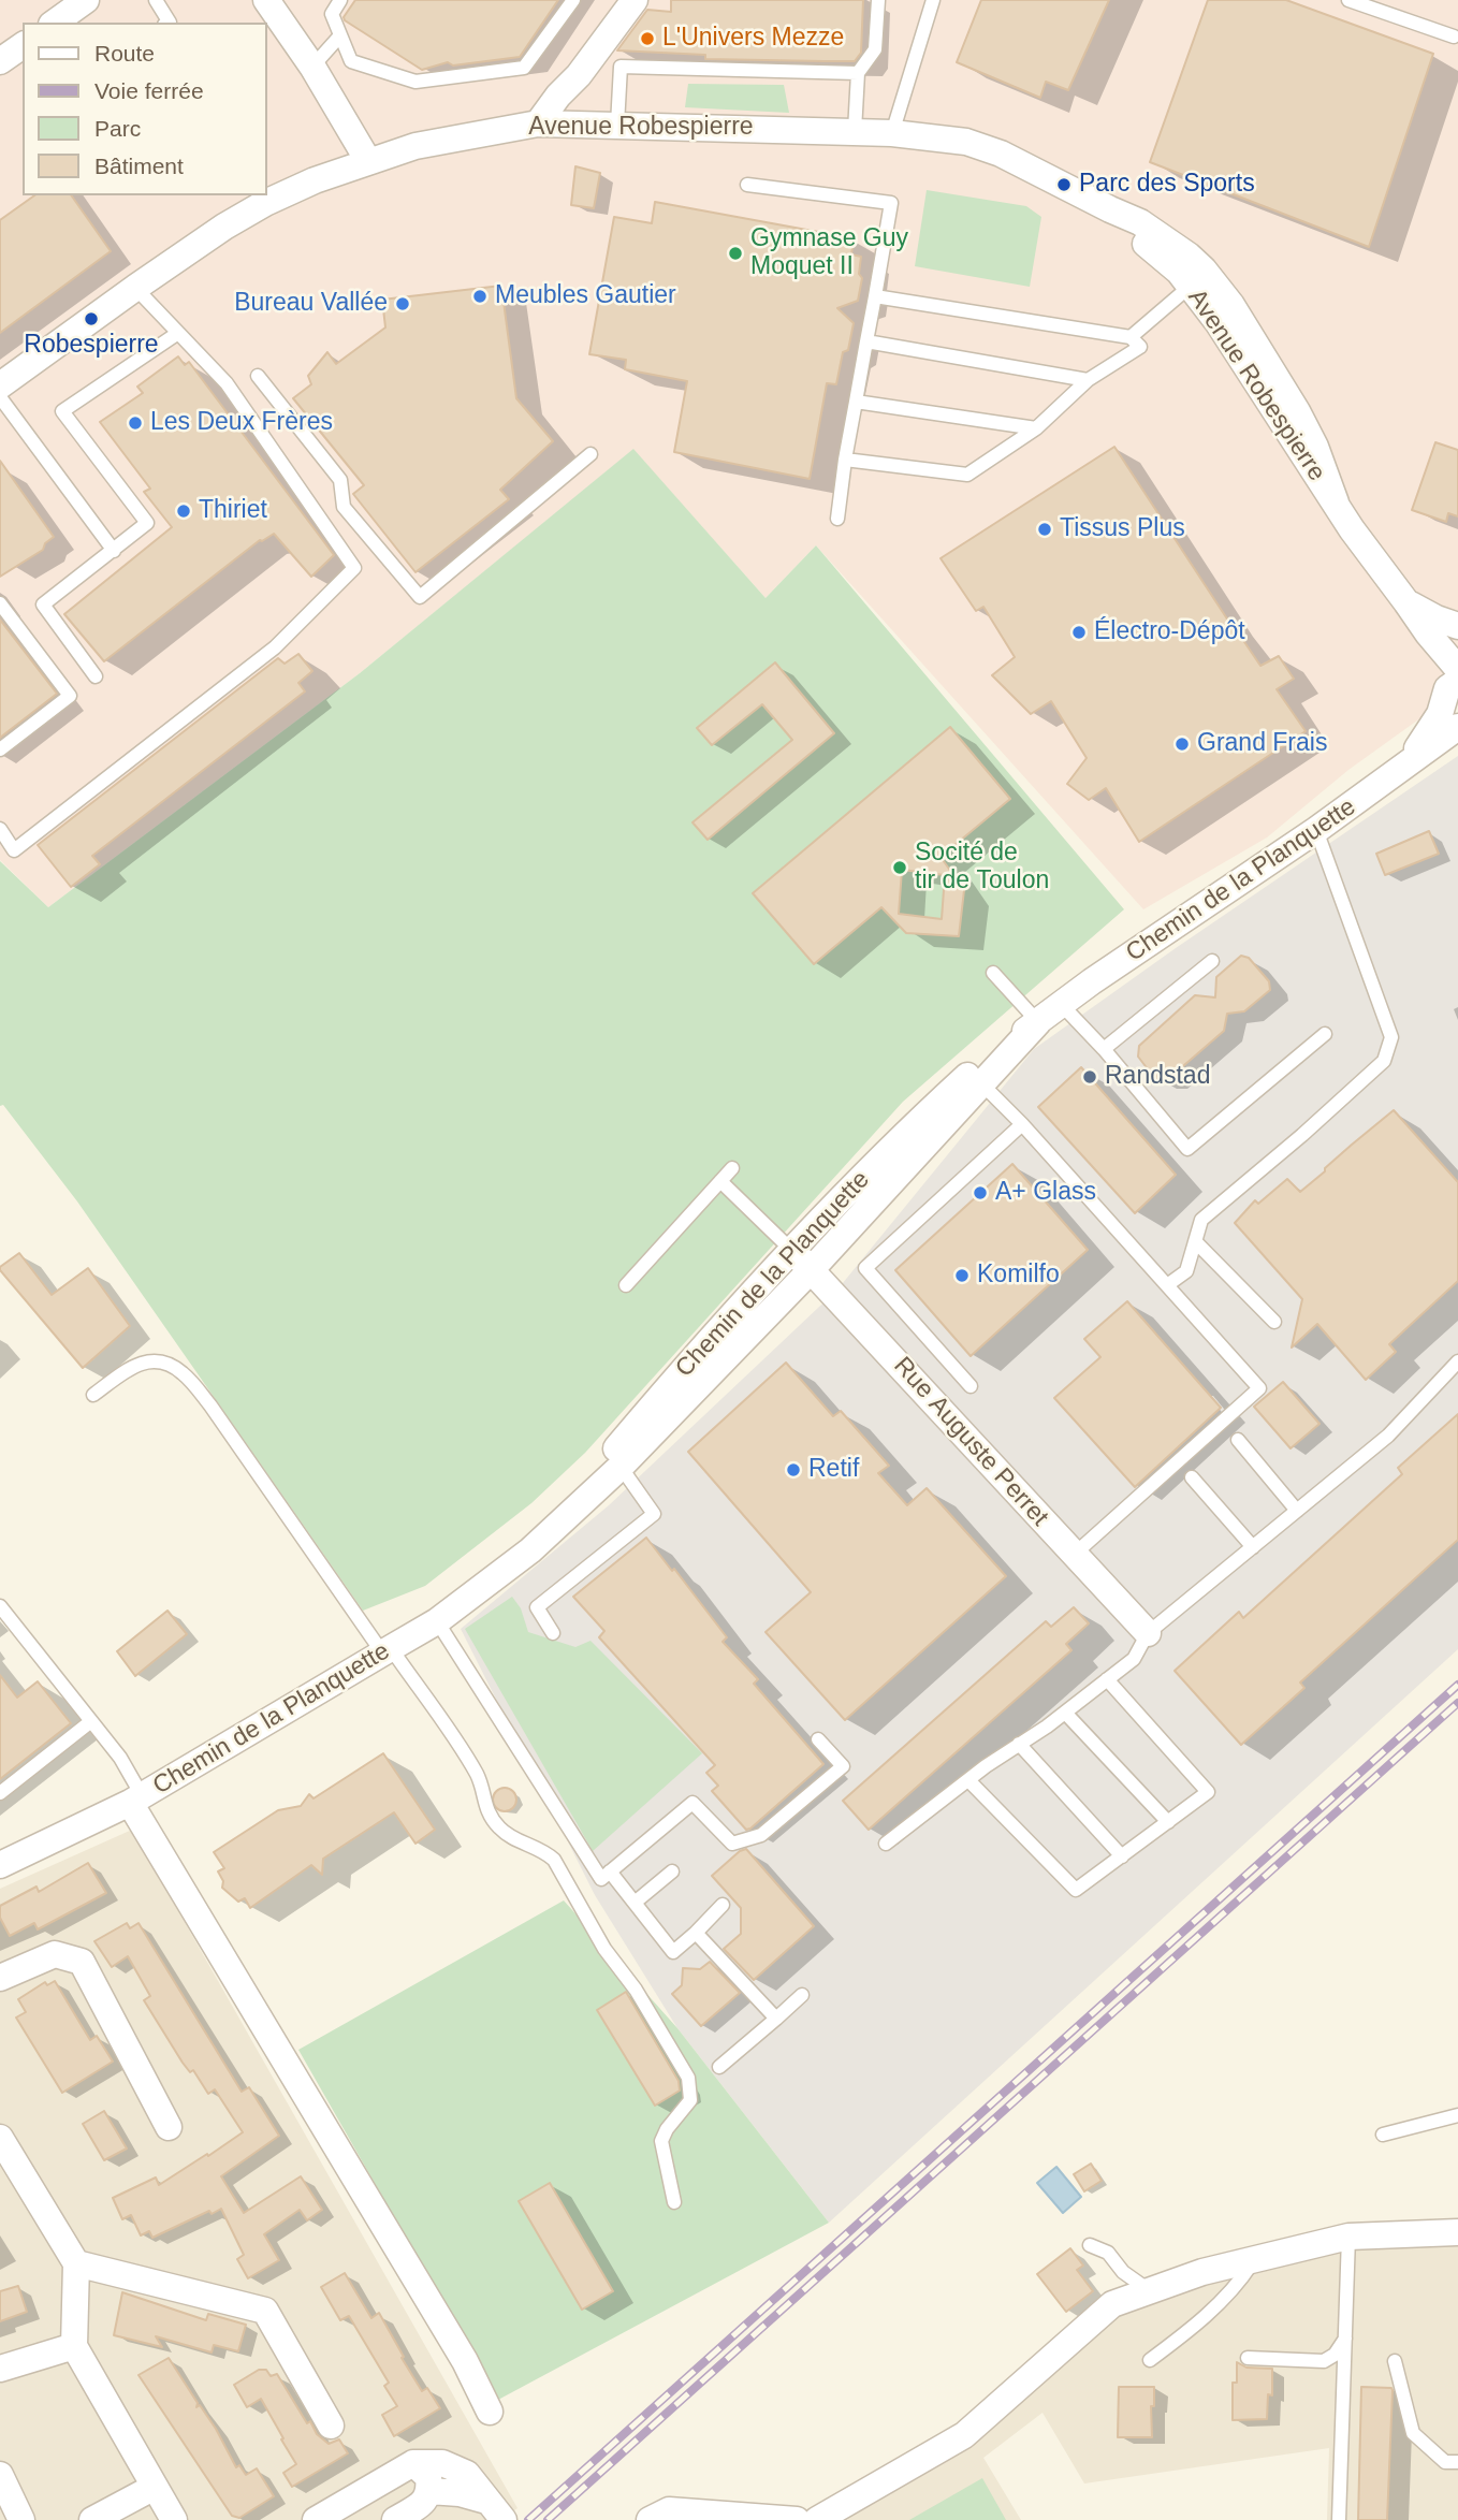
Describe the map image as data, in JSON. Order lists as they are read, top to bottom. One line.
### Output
{"streets":{"street":["Avenue Robespierre","Chemin de la Planquette","Rue Auguste Perret"]},"crossings":[["Chemin de la Planquette","Rue Auguste Perret"]],"places":["L'Univers Mezze","Parc des Sports","Gymnase Guy Moquet II","Meubles Gautier","Bureau Vallée","Robespierre","Les Deux Frères","Thiriet","Tissus Plus","Électro-Dépôt","Grand Frais","Socité de tir de Toulon","Randstad","A+ Glass","Komilfo","Retif"],"legend":["Route","Voie ferrée","Parc","Bâtiment"]}
